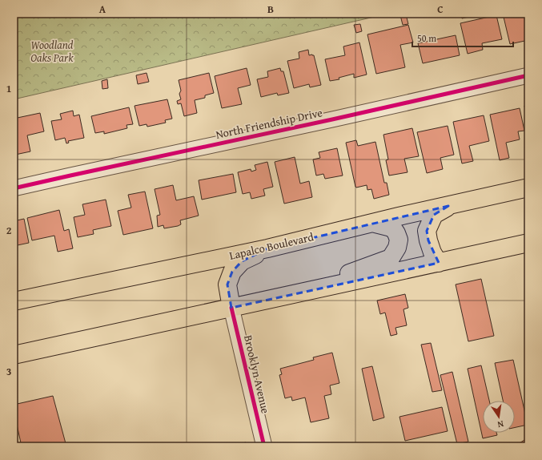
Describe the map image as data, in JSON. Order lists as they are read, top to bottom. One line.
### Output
{"streets":{"main road":["Lapalco Boulevard"],"street":["North Friendship Drive","Brooklyn Avenue"]},"parks":["Woodland Oaks Park"],"scale_bar":"50 m","north":"bottom","grid":{"columns":["A","B","C"],"rows":["1","2","3"]}}
